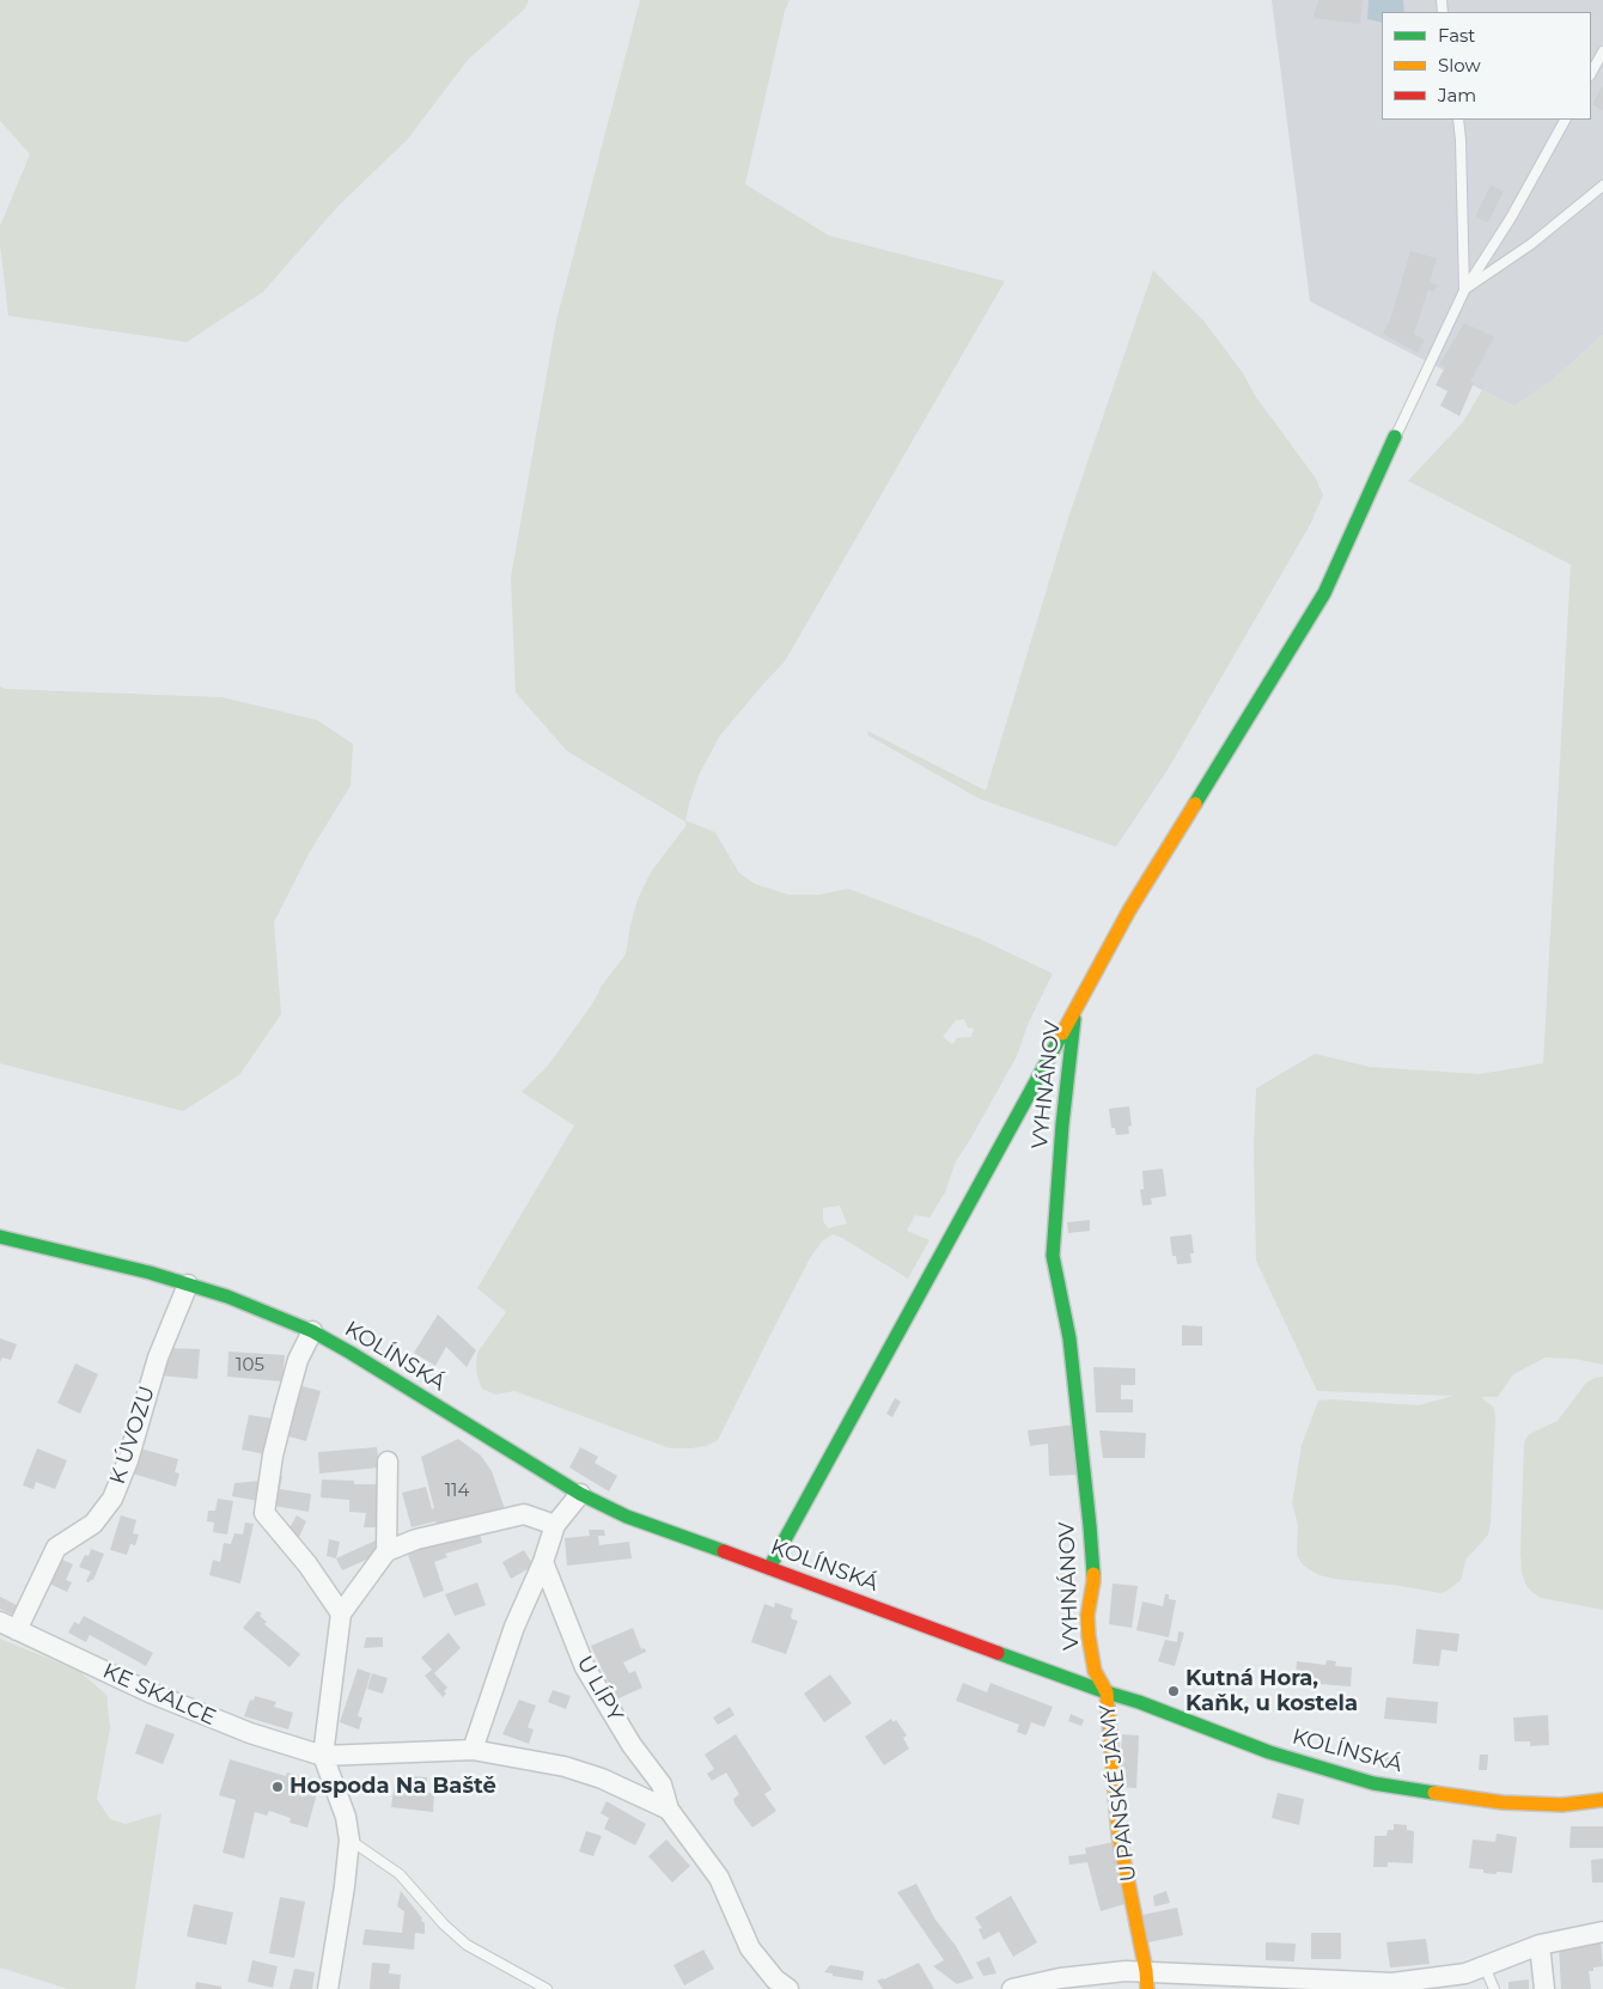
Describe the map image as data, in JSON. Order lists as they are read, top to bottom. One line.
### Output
{"streets":{"street":["VYHNÁNOV","KOLÍNSKÁ","K ÚVOZU","U LÍPY","KE SKALCE","U PANSKÉ JÁMY"]},"crossings":[["VYHNÁNOV","KOLÍNSKÁ"],["VYHNÁNOV","U PANSKÉ JÁMY"],["KOLÍNSKÁ","K ÚVOZU"],["KOLÍNSKÁ","U PANSKÉ JÁMY"],["K ÚVOZU","KE SKALCE"]],"places":["Kutná Hora, Kaňk, u kostela","Hospoda Na Baště"],"house_numbers":["105","114"],"legend":["Fast","Slow","Jam"]}
